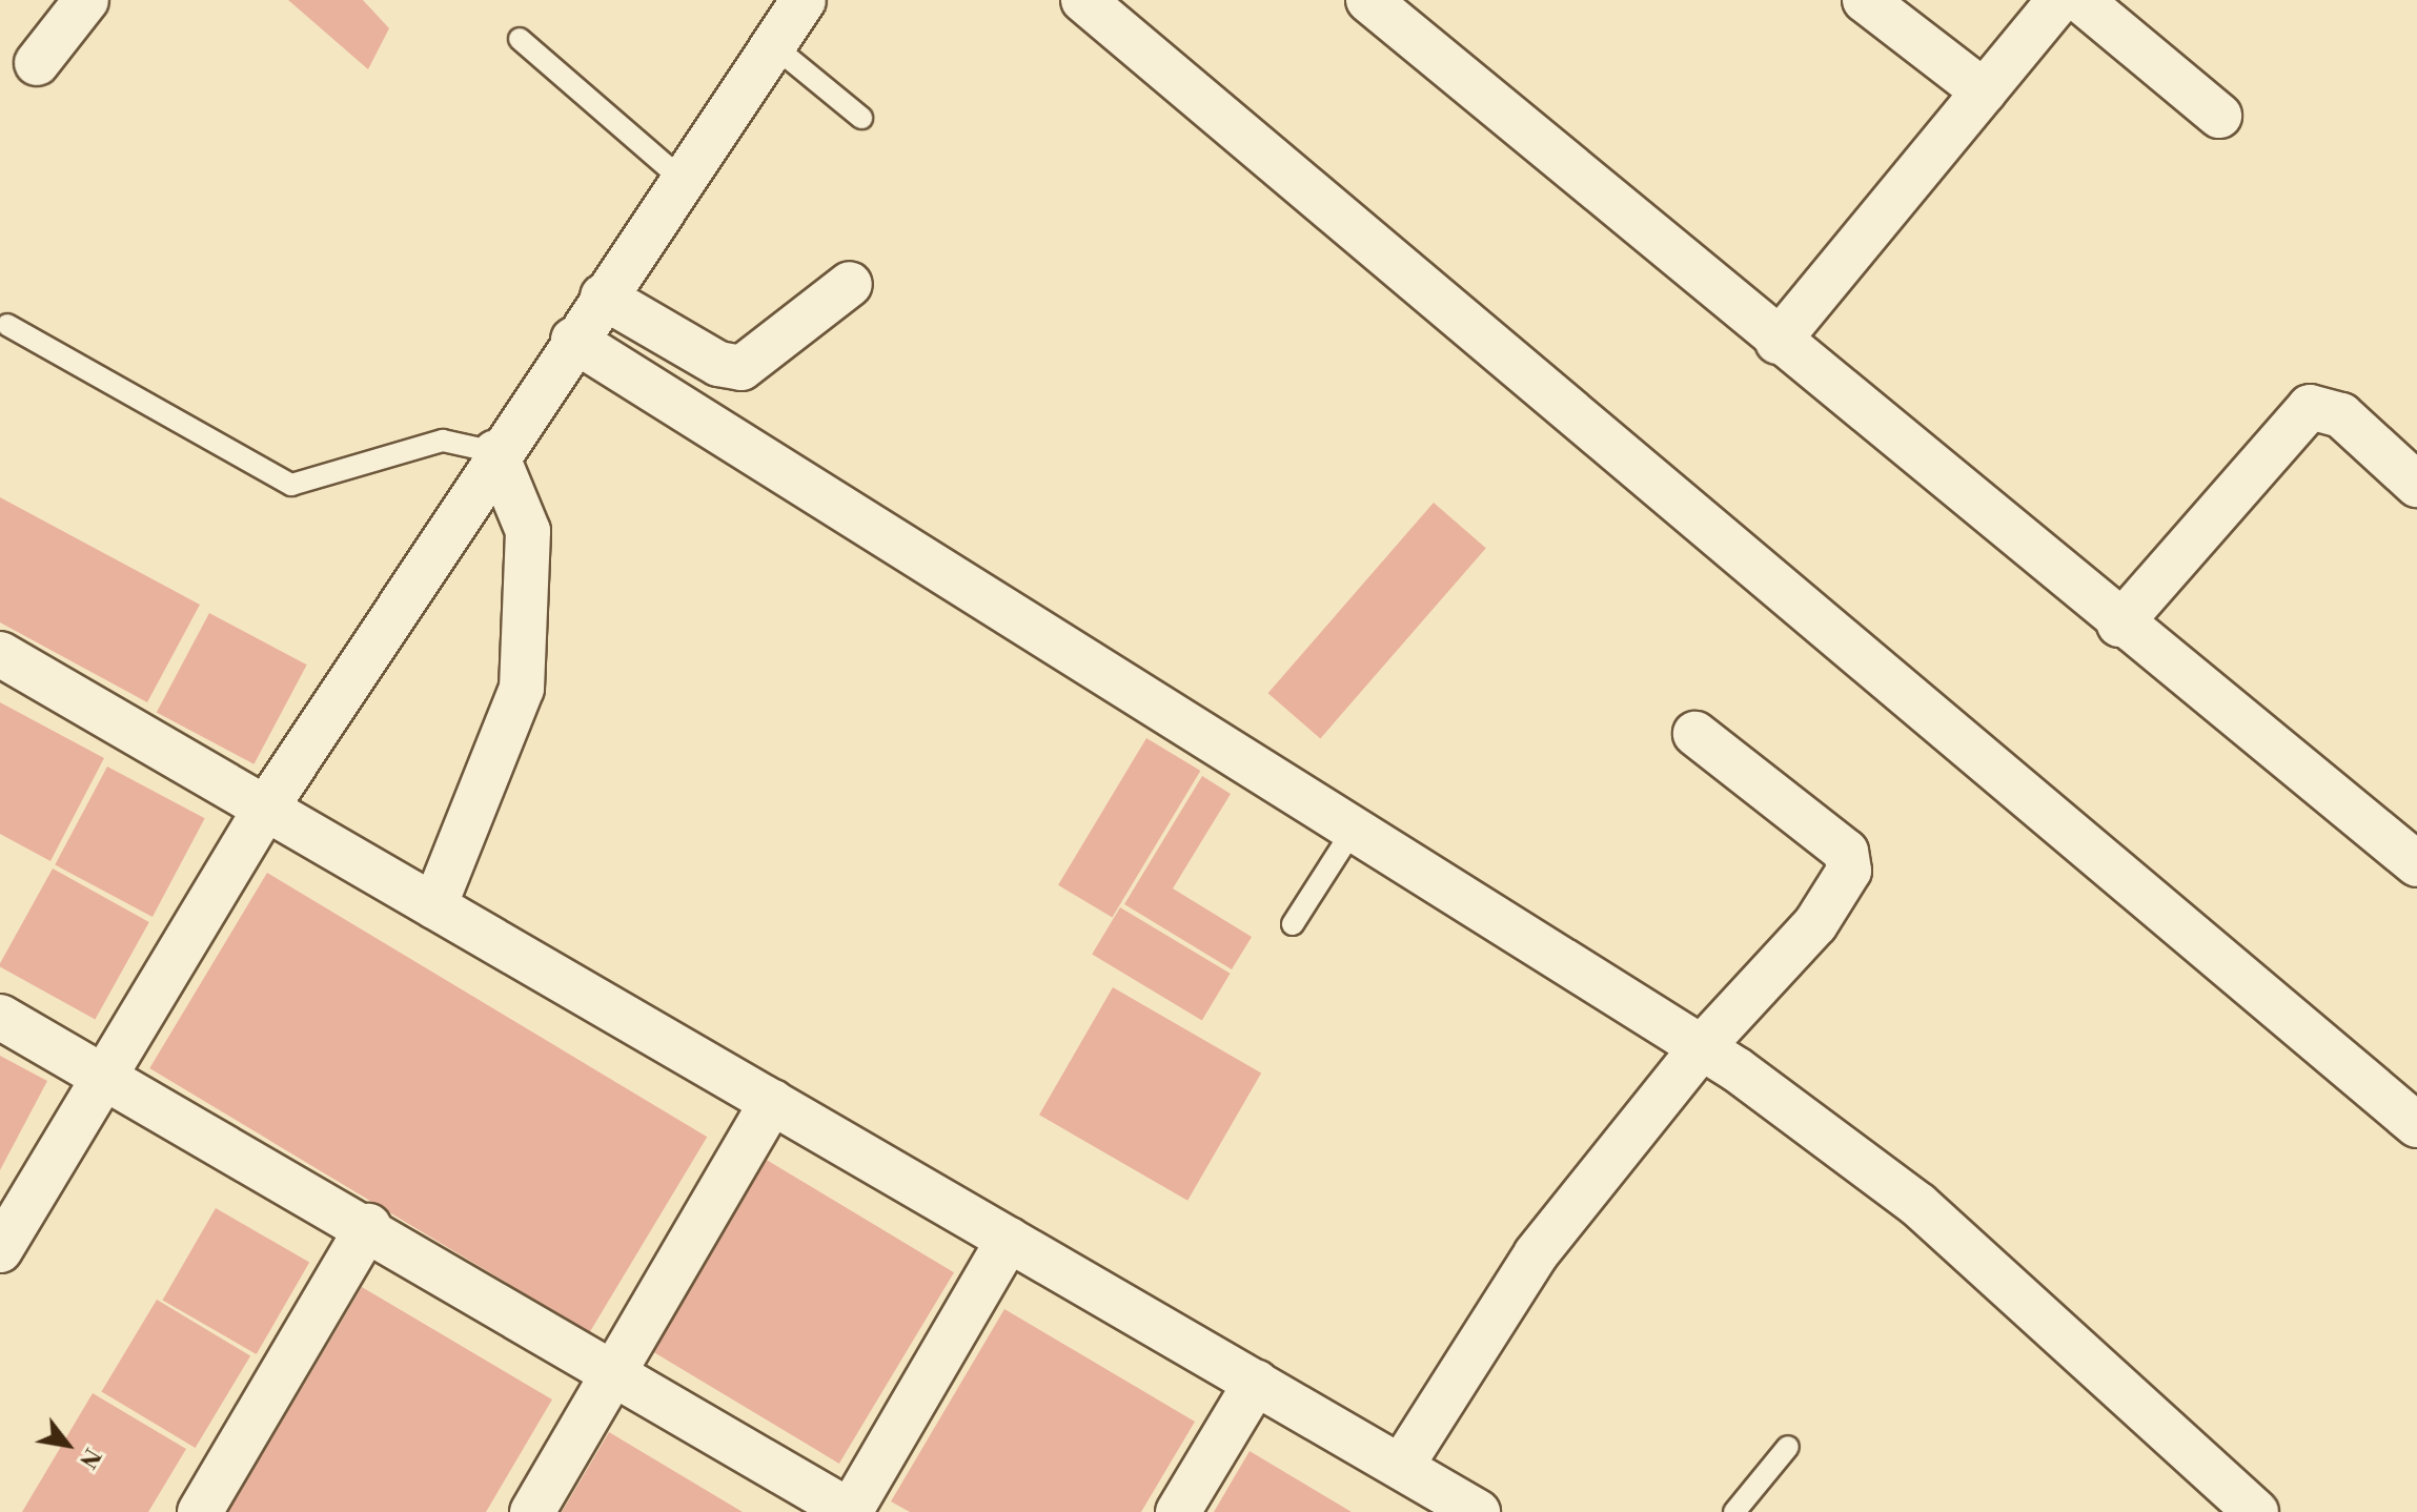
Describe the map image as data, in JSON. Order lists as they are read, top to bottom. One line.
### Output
{"north":"bottom right"}
